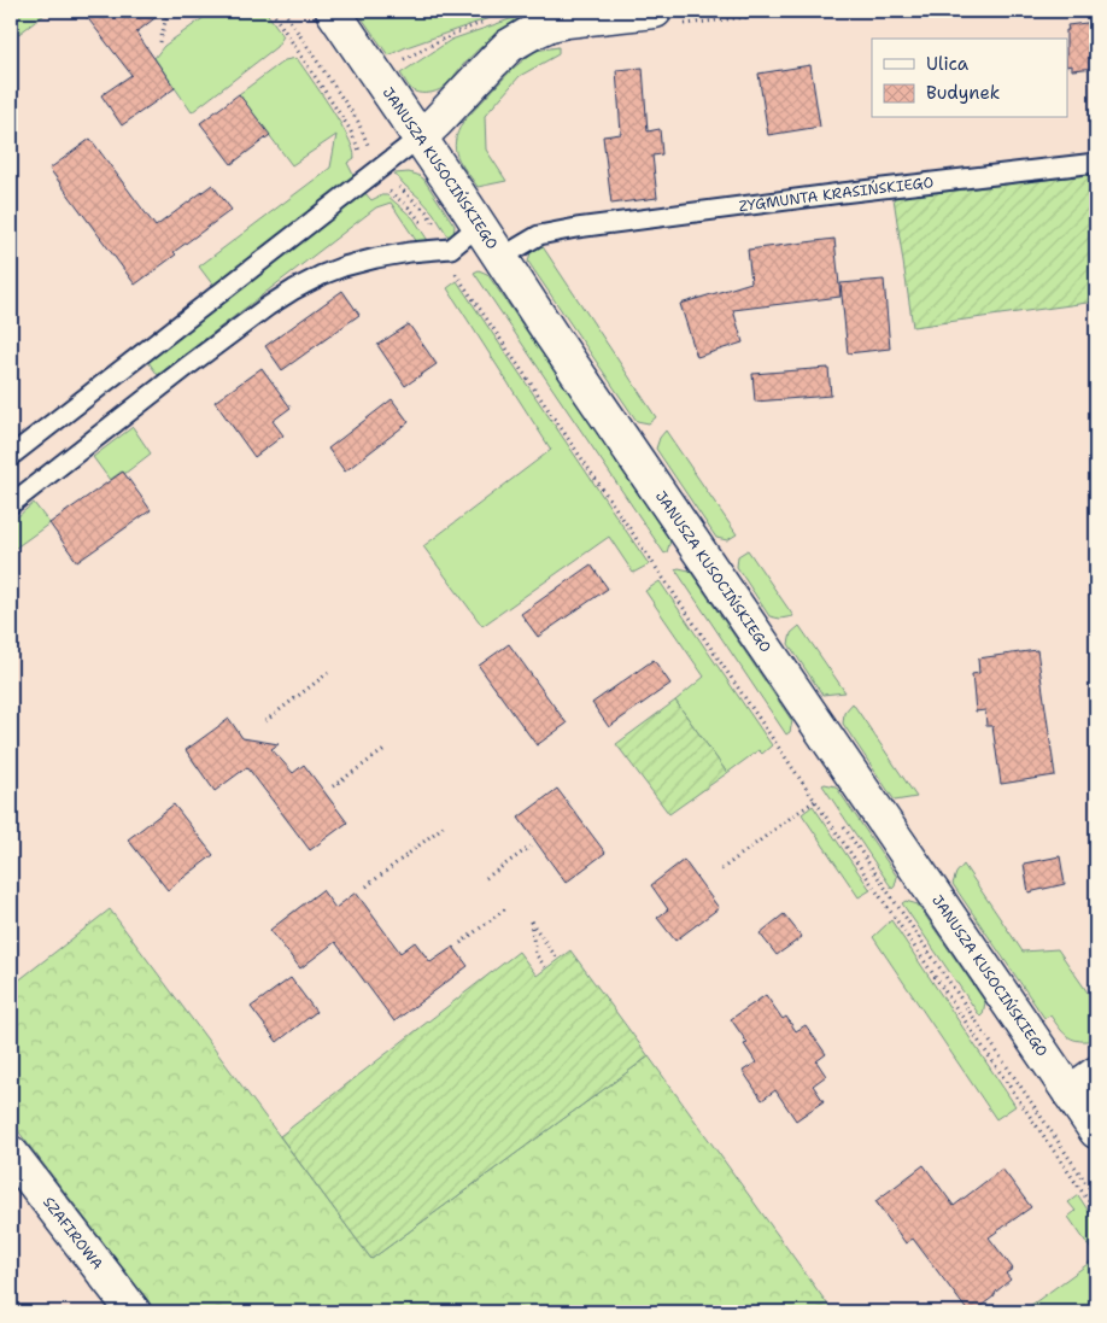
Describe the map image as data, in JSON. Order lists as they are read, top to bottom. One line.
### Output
{"streets":{"street":["JANUSZA KUSOCIŃSKIEGO","SZAFIROWA"],"lane":["ZYGMUNTA KRASIŃSKIEGO"]},"crossings":[["JANUSZA KUSOCIŃSKIEGO","ZYGMUNTA KRASIŃSKIEGO"]],"legend":["Ulica","Budynek"]}
